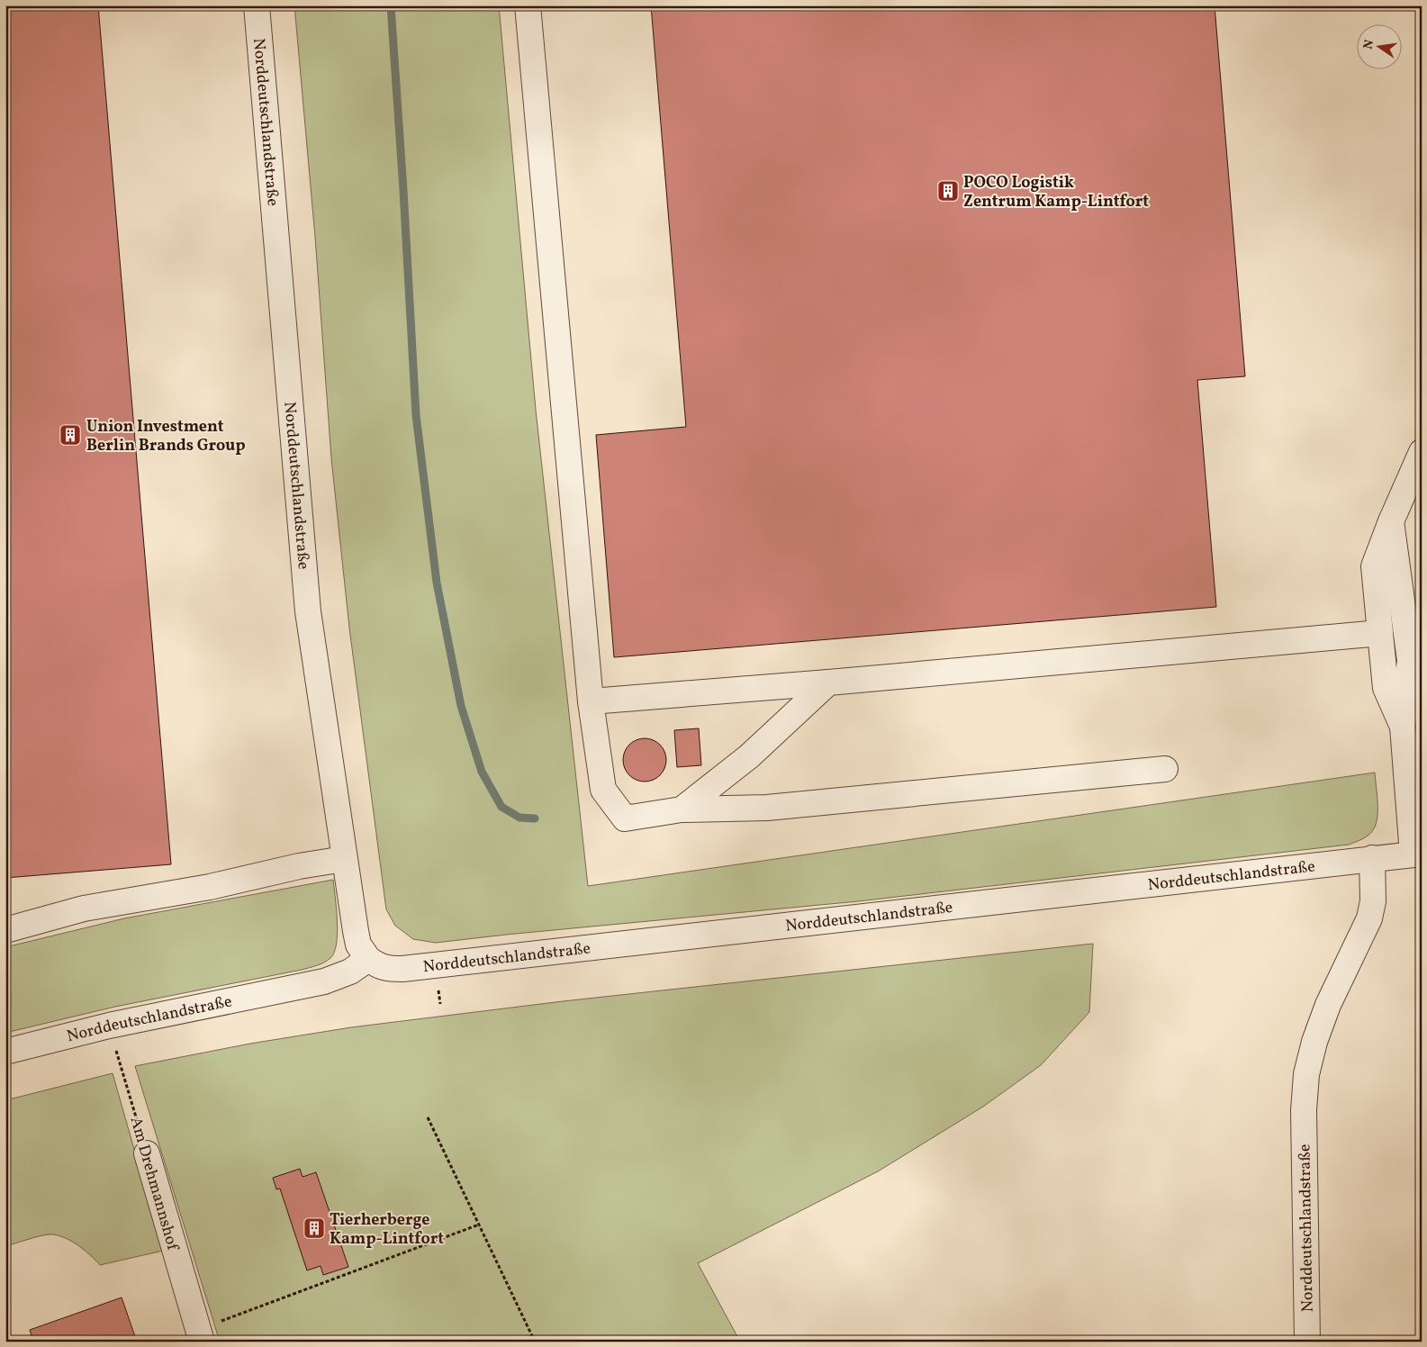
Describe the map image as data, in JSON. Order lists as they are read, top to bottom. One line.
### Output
{"streets":{"street":["Norddeutschlandstraße","Am Drehmannshof"]},"crossings":[["Norddeutschlandstraße","Am Drehmannshof"]],"places":{"building":["POCO Logistik Zentrum Kamp-Lintfort","Union Investment Berlin Brands Group","Tierherberge Kamp-Lintfort"]},"north":"left"}
